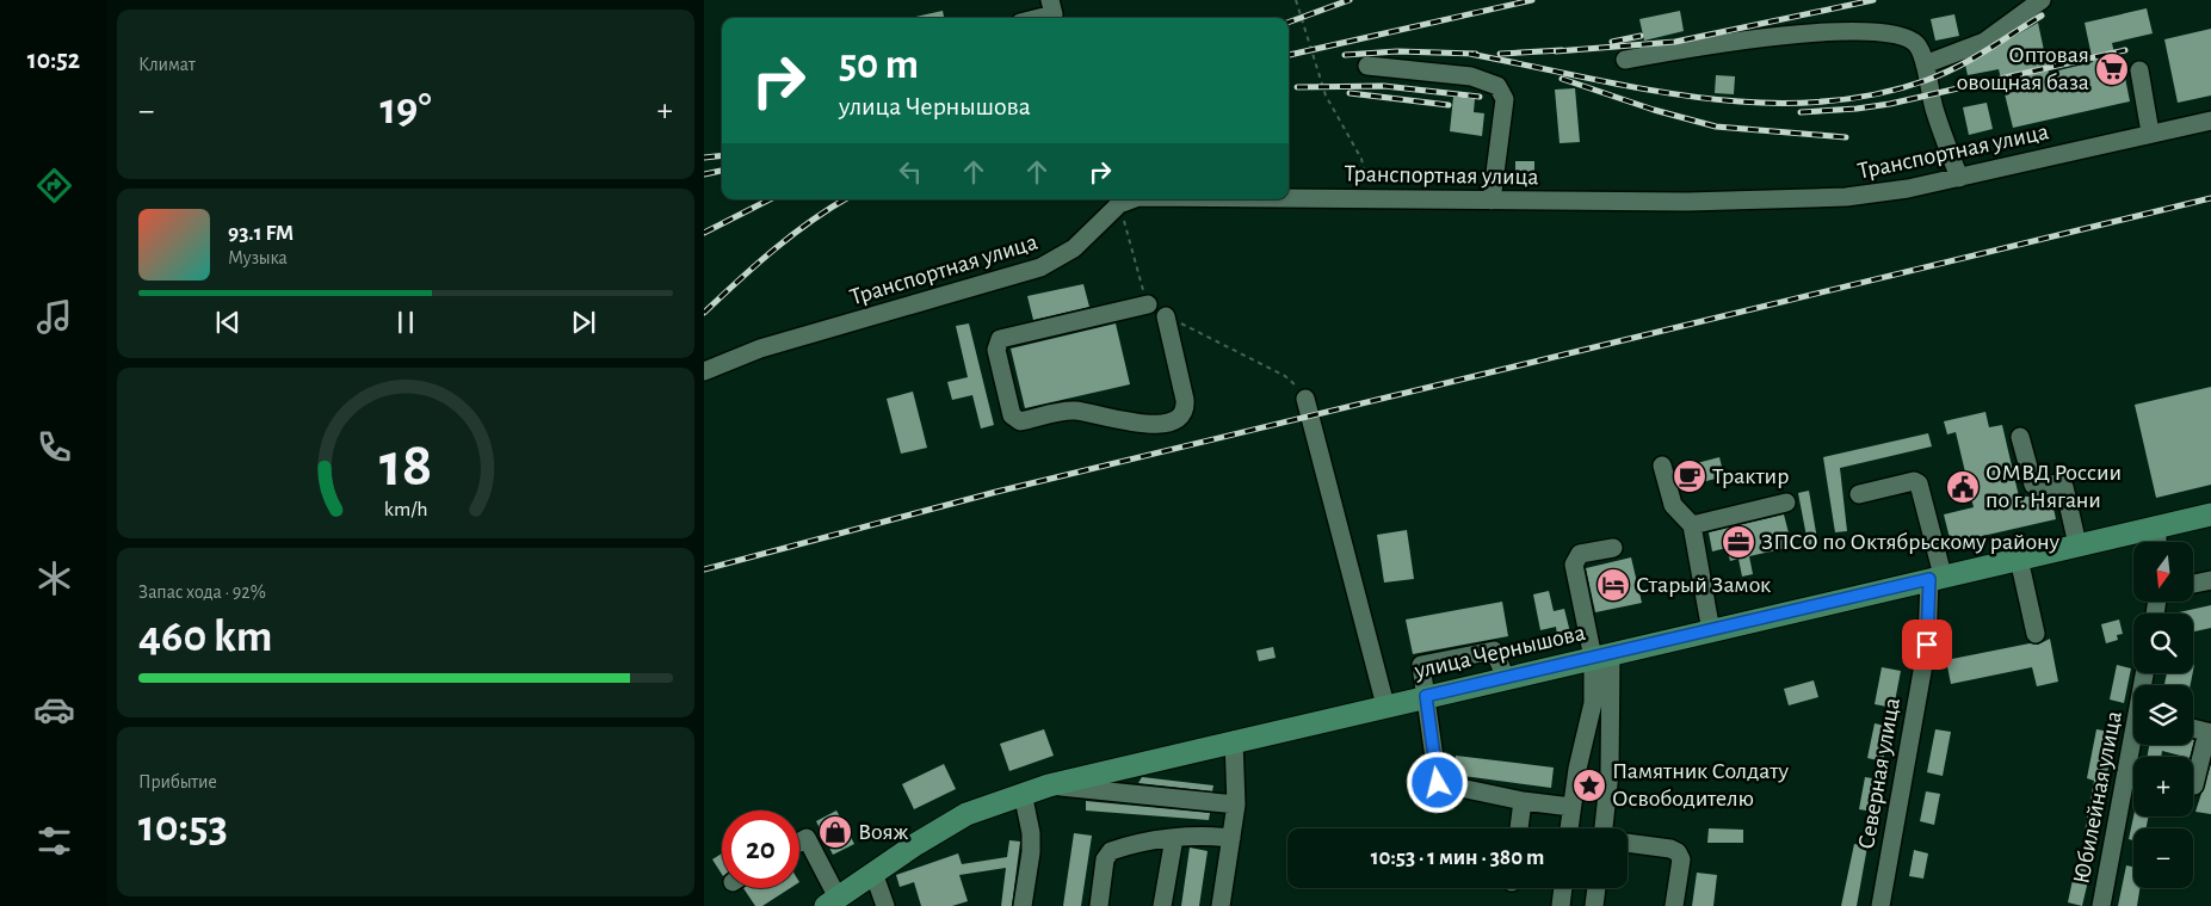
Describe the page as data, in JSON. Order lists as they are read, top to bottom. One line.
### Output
{"streets":{"main road":["улица Чернышова"],"street":["Транспортная улица","Северная улица","Юбилейная улица"]},"crossings":[["улица Чернышова","Северная улица"]],"places":{"supermarket":["Оптовая овощная база"],"cafe":["Трактир"],"public building":["ОМВД России по г. Нягани"],"office":["ЗПСО по Октябрьскому району"],"hotel":["Старый Замок"],"place":["Памятник Солдату Освободителю"],"shop":["Вояж"]},"north":"bottom","page":{"tabs":"10:52","tile":["Климат",["Запас хода · 92%","460 km"],["Прибытие","10:53"]],"turn":["50 m","улица Чернышова"],"heat":["−","19°","+"],"song":["93.1 FM","Музыка"],"map_buttons":["+","−"],"limit":"20","trip":"10:53 · 1 мин · 380 m","gauge":["18","km/h"]}}
